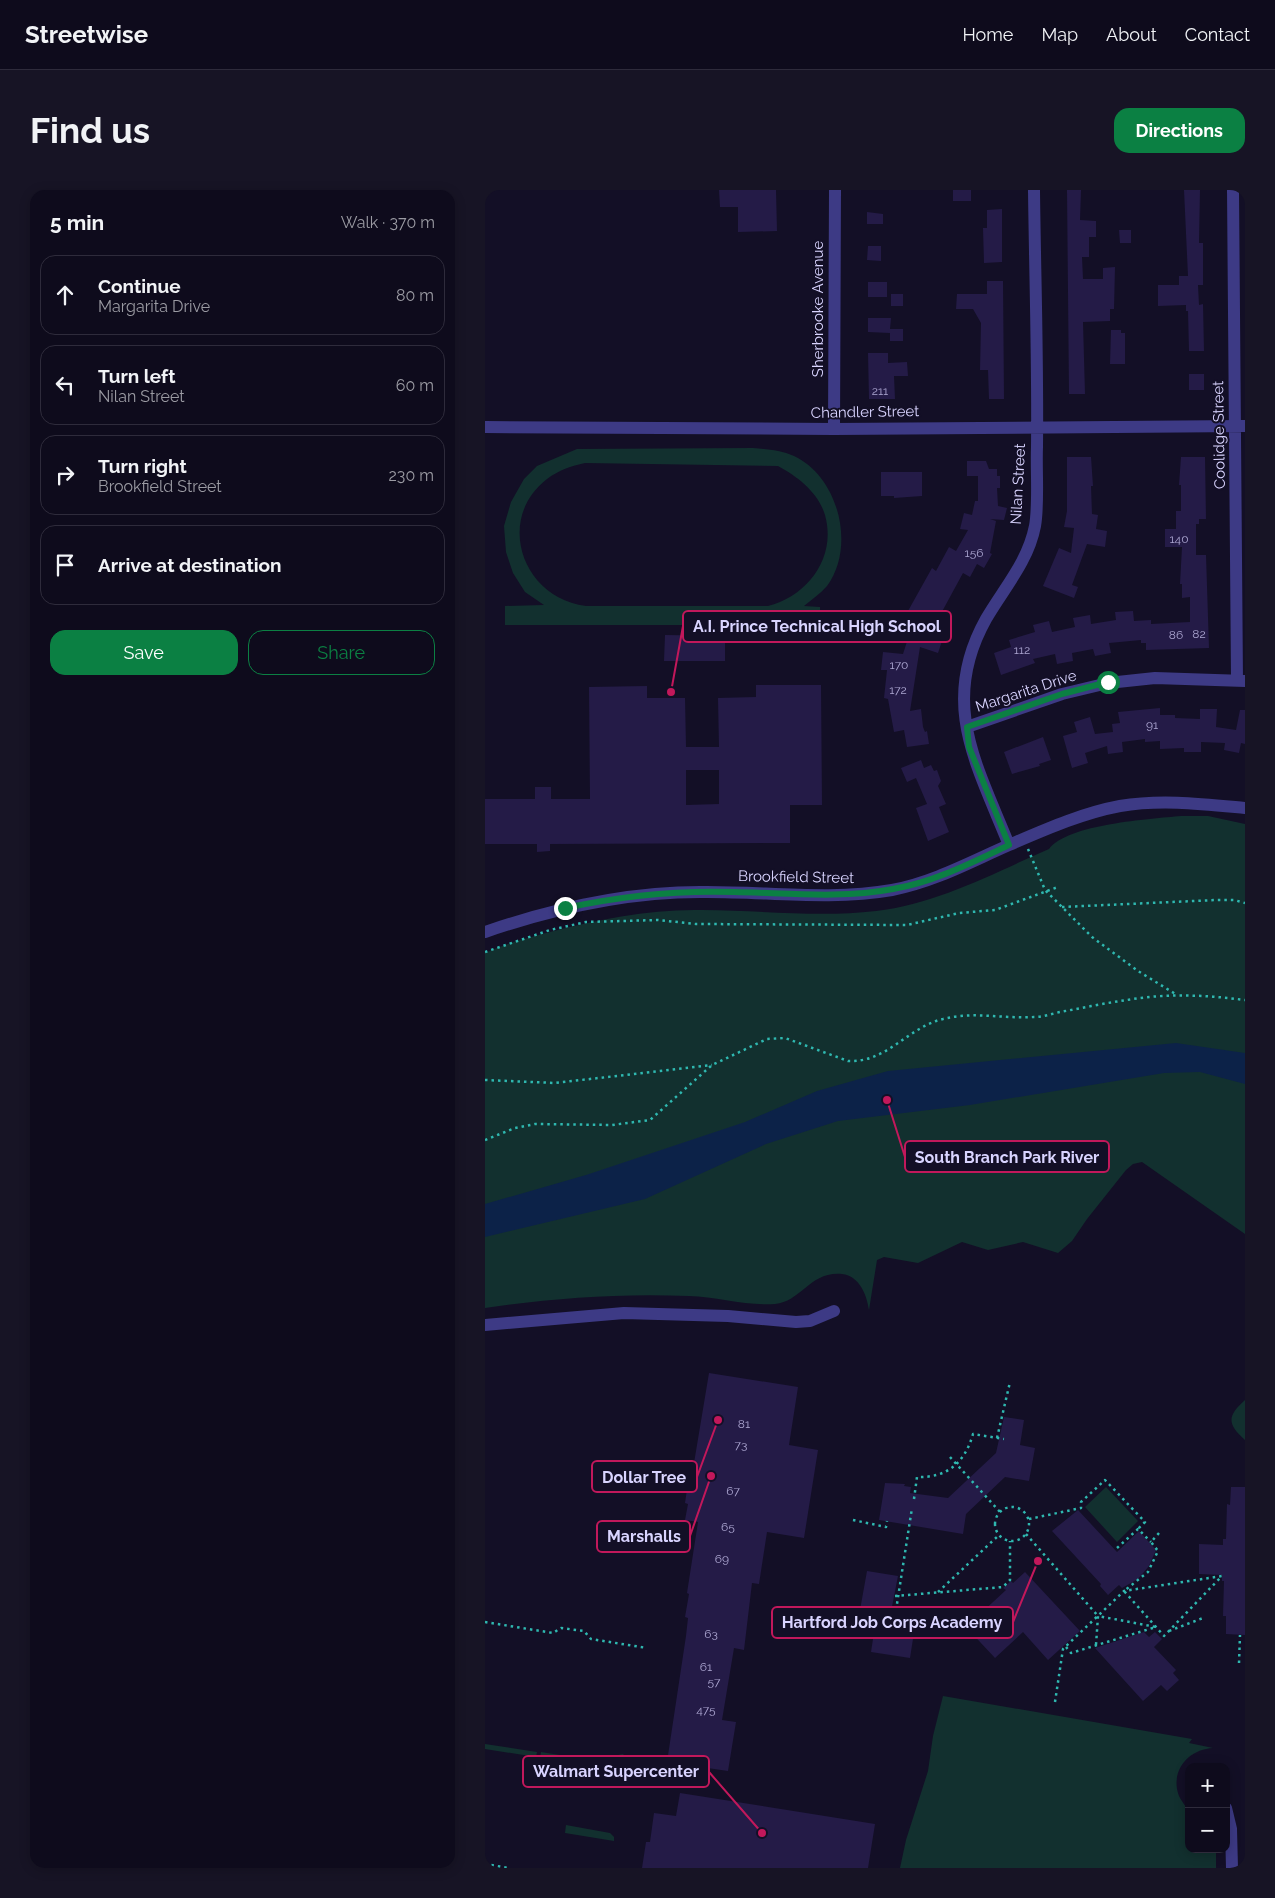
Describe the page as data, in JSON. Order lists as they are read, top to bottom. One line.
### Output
{"streets":{"street":["Sherbrooke Avenue","Chandler Street","Coolidge Street","Nilan Street","Margarita Drive","Brookfield Street"]},"crossings":[["Sherbrooke Avenue","Chandler Street"],["Chandler Street","Coolidge Street"],["Chandler Street","Nilan Street"],["Coolidge Street","Margarita Drive"],["Nilan Street","Margarita Drive"],["Nilan Street","Brookfield Street"]],"places":["A.I. Prince Technical High School","South Branch Park River","Dollar Tree","Marshalls","Hartford Job Corps Academy","Walmart Supercenter"],"house_numbers":["211","140","156","82","86","112","170","172","91","81","73","67","65","69","63","61","57","475"],"page":{"header":"Streetwise","nav":["Home","Map","About","Contact"],"buttons":["Directions",["Save","Share"]],"title":"Find us","heading":["5 min","Walk · 370 m"],"list":[["Continue","Margarita Drive","80 m"],["Turn left","Nilan Street","60 m"],["Turn right","Brookfield Street","230 m"],"Arrive at destination"],"map_buttons":["+","−"]}}
